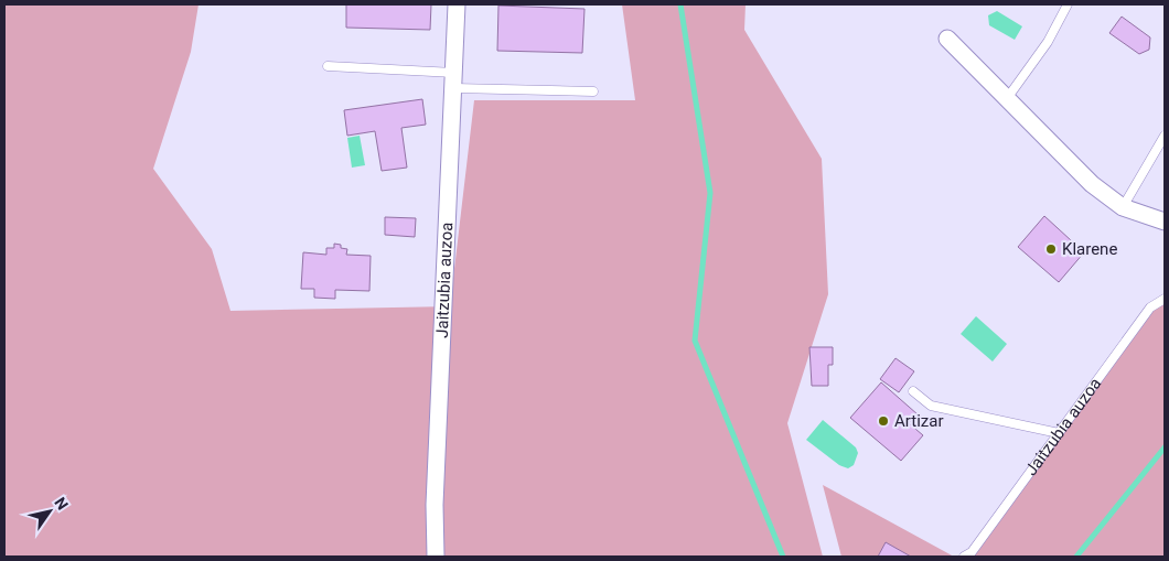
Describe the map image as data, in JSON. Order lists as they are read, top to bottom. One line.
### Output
{"streets":{"street":["Jaitzubia auzoa"]},"places":["Klarene","Artizar"],"north":"top right"}
